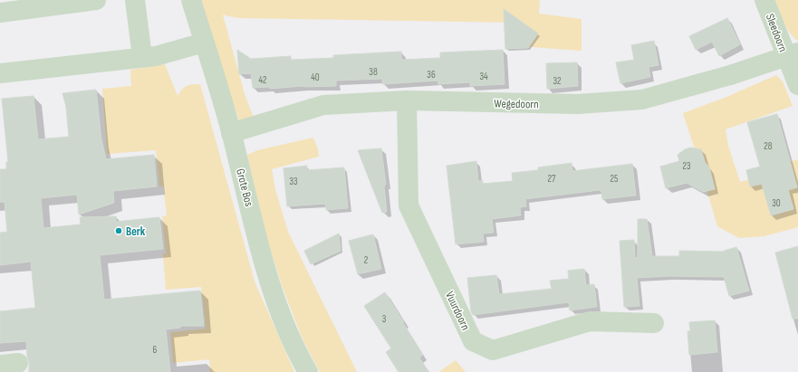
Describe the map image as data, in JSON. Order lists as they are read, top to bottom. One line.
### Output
{"streets":{"street":["Sleedoorn","Wegedoorn","Grote Bos","Vuurdoorn"]},"crossings":[["Sleedoorn","Wegedoorn"],["Wegedoorn","Grote Bos"],["Wegedoorn","Vuurdoorn"]],"places":["Berk"],"house_numbers":["38","36","34","40","42","32","28","23","27","25","33","30","2","3","6"]}
